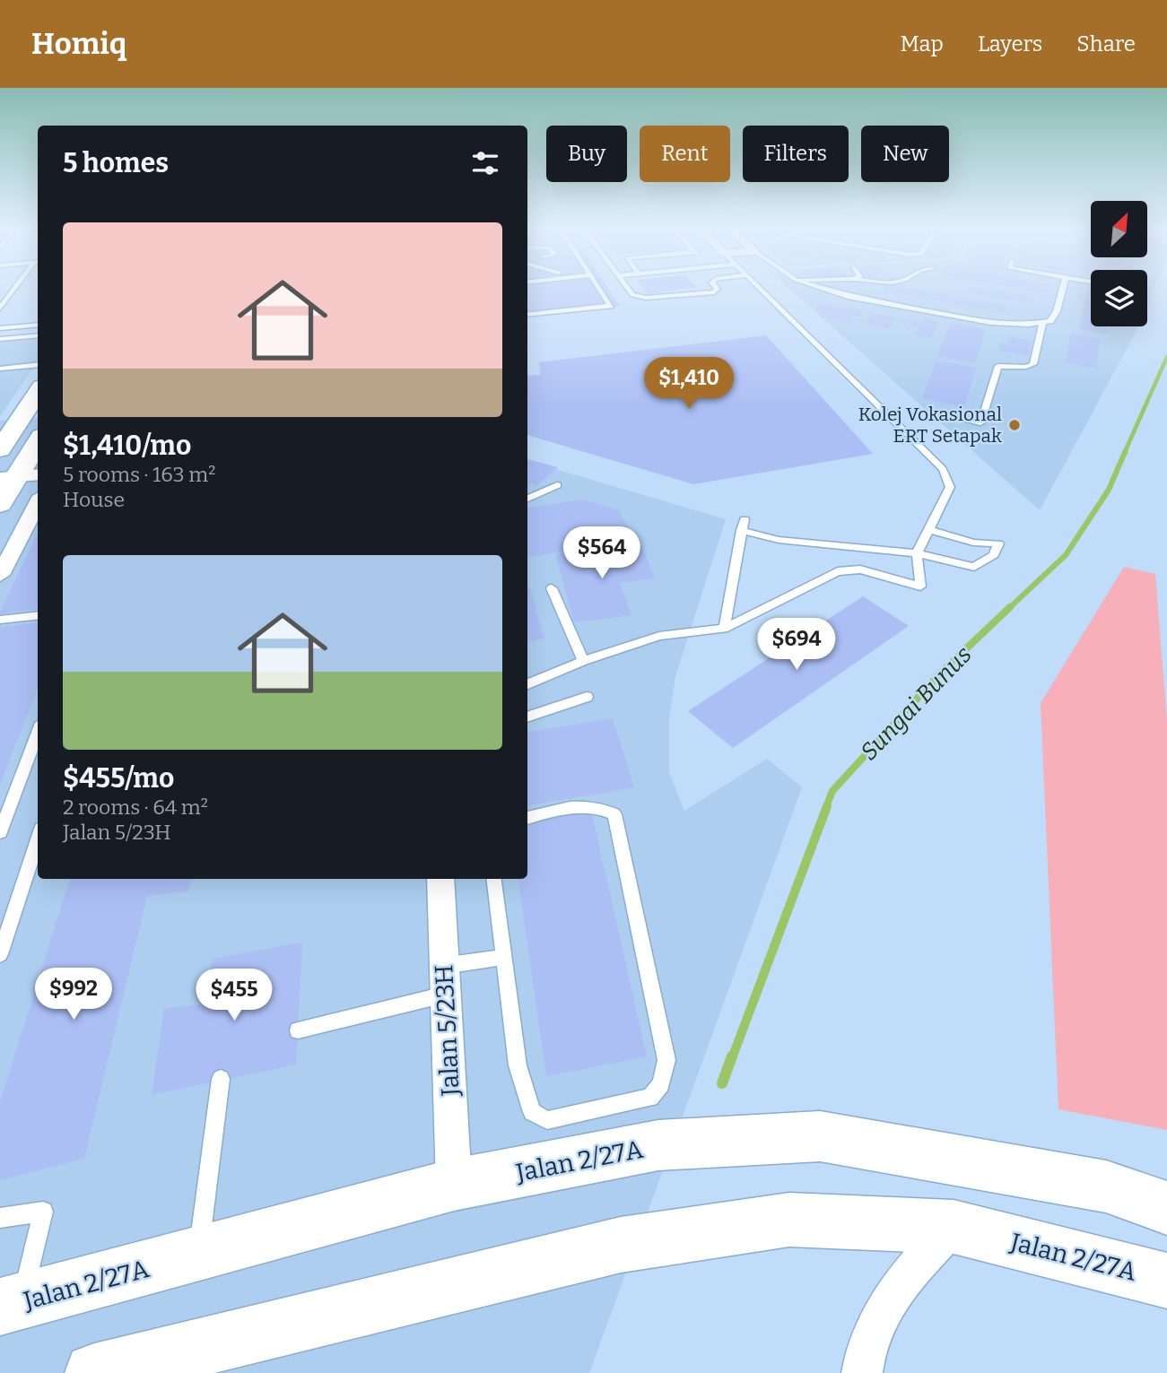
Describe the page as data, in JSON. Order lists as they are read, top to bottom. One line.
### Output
{"streets":{"main road":["Jalan 2/27A"],"street":["Jalan 5/23H"]},"crossings":[["Jalan 5/23H","Jalan 2/27A"]],"water":["Sungai Bunus"],"places":["Kolej Vokasional ERT Setapak"],"north":"top right","page":{"header":"Homiq","nav":["Map","Layers","Share"],"chip":["Buy","Rent","Filters","New"],"heading":"5 homes","list":[{"name":"$1,410/mo","note":"5 rooms · 163 m² · House"},{"name":"$455/mo","note":"2 rooms · 64 m² · Jalan 5/23H"}],"price":["$1,410","$564","$694","$992","$455"]}}
